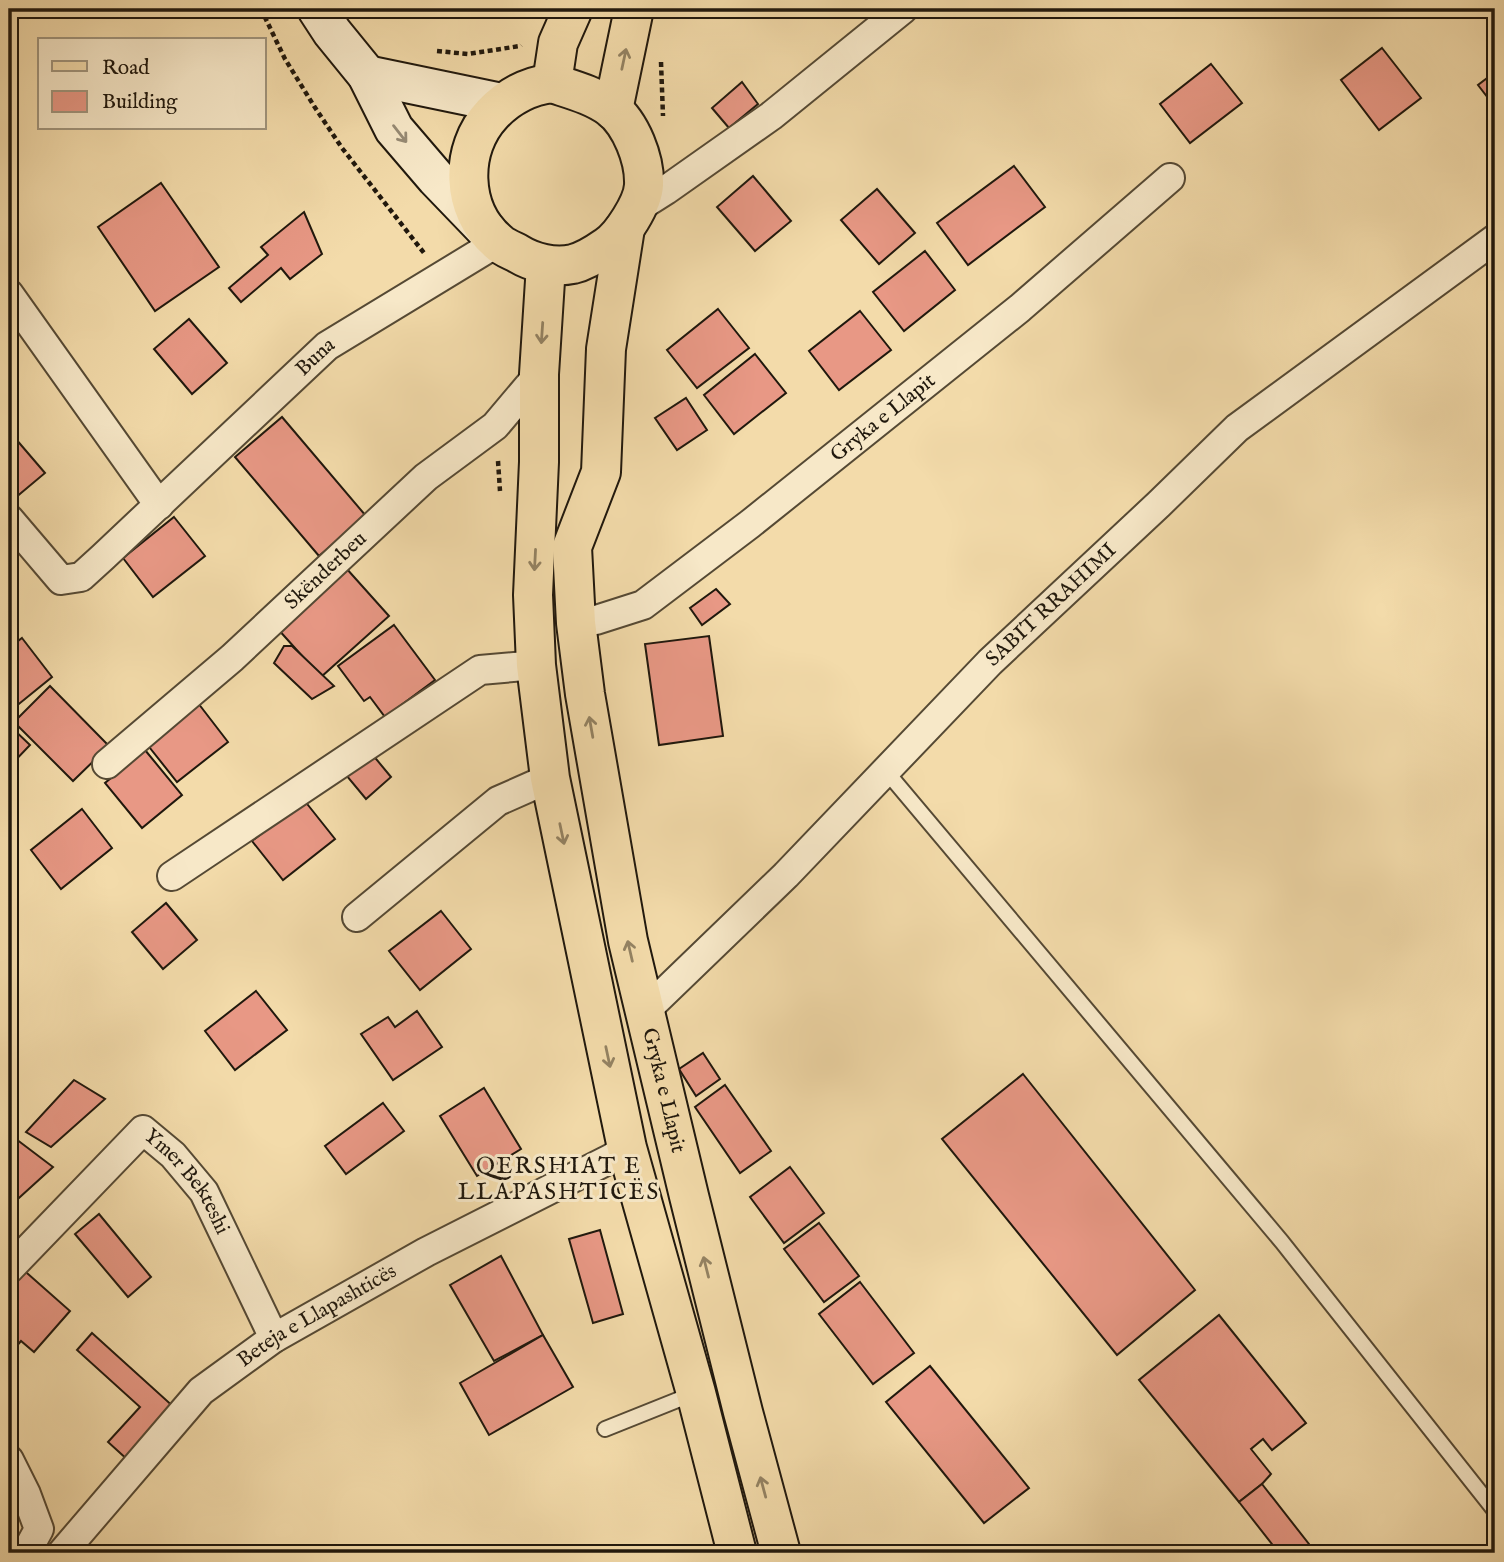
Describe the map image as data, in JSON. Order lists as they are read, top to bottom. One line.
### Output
{"streets":{"main road":["Gryka e Llapit"],"street":["Buna","Skënderbeu","SABIT RRAHIMI","Ymer Bekteshi","Beteja e Llapashticës"]},"crossings":[["Buna","Gryka e Llapit"],["Gryka e Llapit","SABIT RRAHIMI"],["Ymer Bekteshi","Beteja e Llapashticës"]],"districts":["QERSHIAT E LLAPASHTICËS"],"legend":["Road","Building"]}
